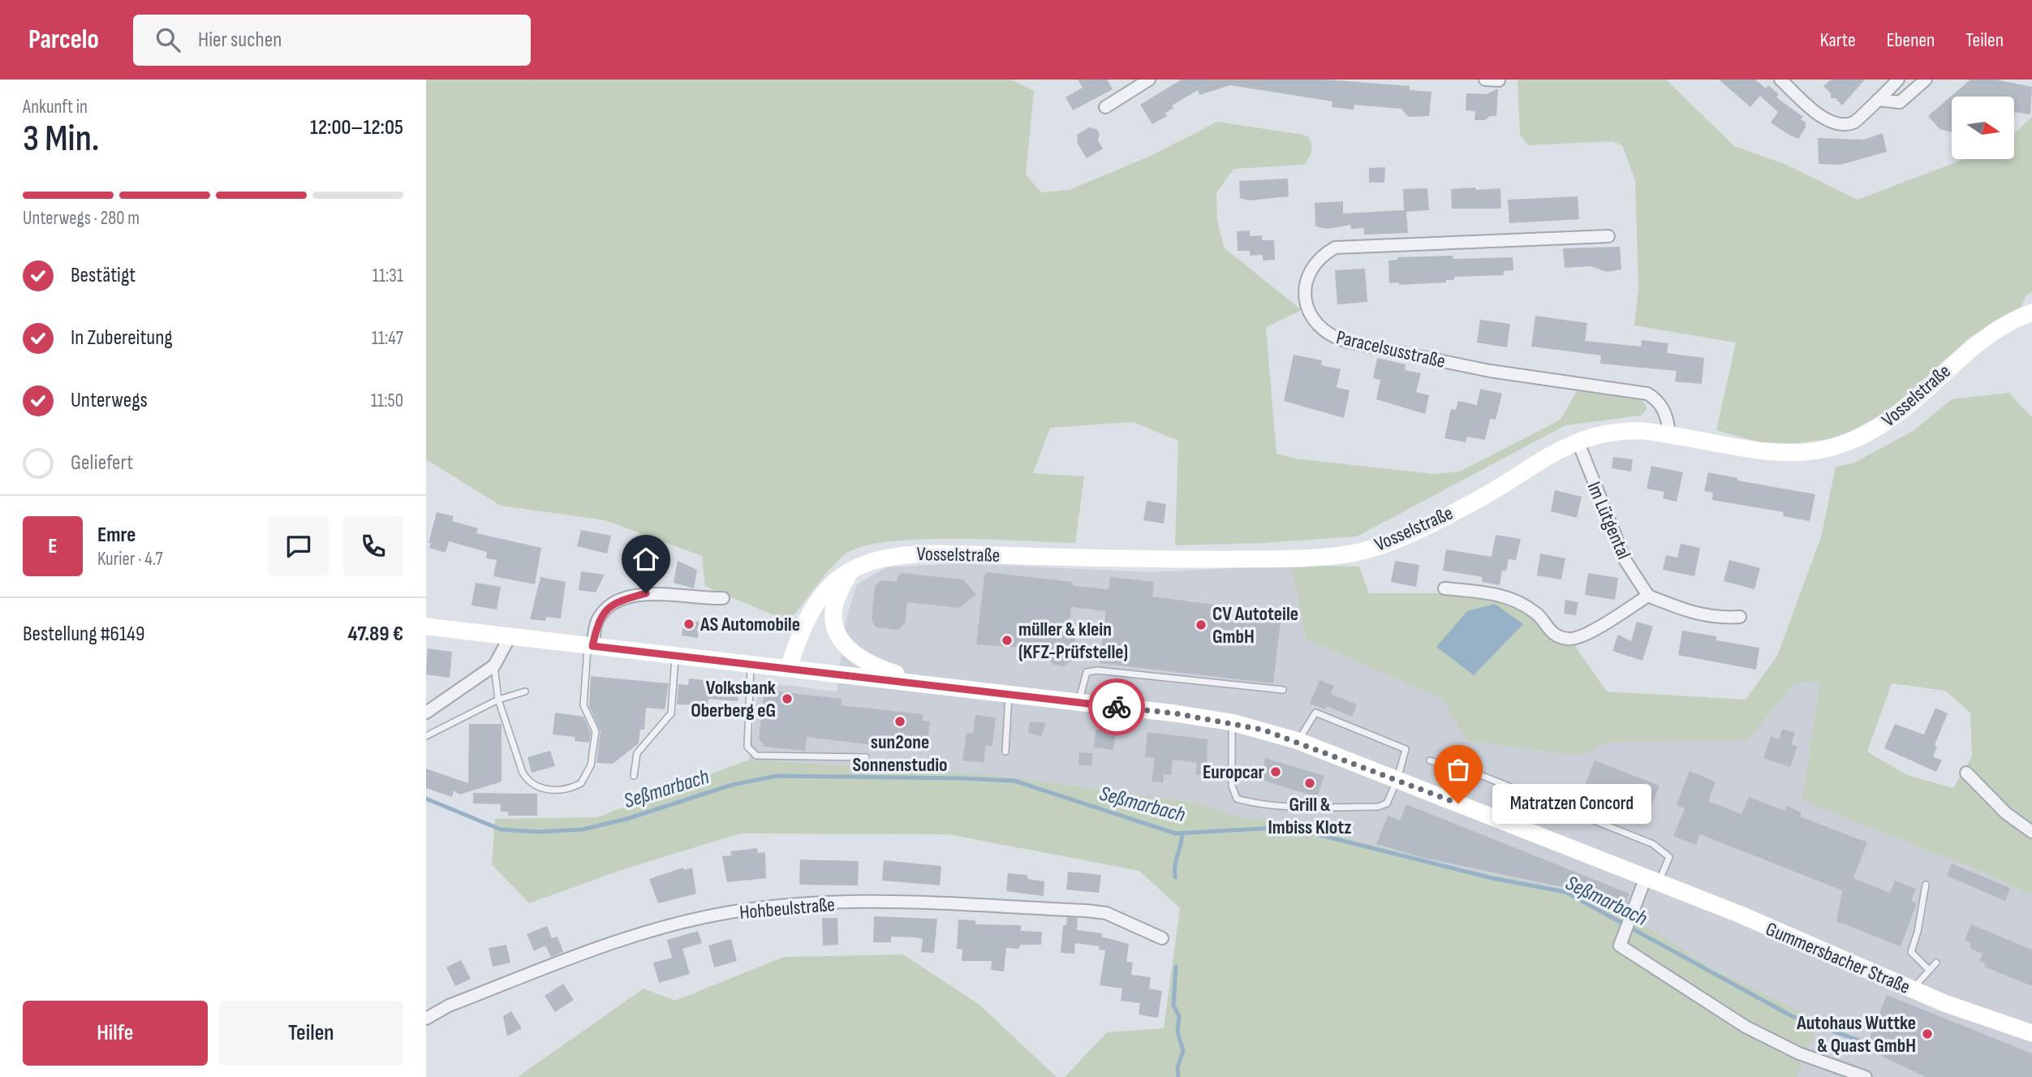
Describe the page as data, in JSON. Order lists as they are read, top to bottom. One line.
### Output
{"streets":{"main road":["Vosselstraße","Gummersbacher Straße"],"street":["Paracelsusstraße","Im Lütgental","Hohbeulstraße"]},"crossings":[["Paracelsusstraße","Vosselstraße"],["Vosselstraße","Im Lütgental"],["Vosselstraße","Gummersbacher Straße"]],"water":["Seßmarbach"],"places":["AS Automobile","CV Autoteile GmbH","müller & klein (KFZ-Prüfstelle)","Volksbank Oberberg eG","sun2one Sonnenstudio","Europcar","Grill & Imbiss Klotz","Matratzen Concord","Autohaus Wuttke & Quast GmbH"],"north":"right","page":{"header":"Parcelo","search":"Hier suchen","nav":["Karte","Ebenen","Teilen"],"heading":["3 Min.","Ankunft in","12:00–12:05"],"panel":["Emre","Kurier · 4.7","Bestellung #6149","47.89 €"],"bar":"Unterwegs · 280 m","list":[["Bestätigt","11:31"],["In Zubereitung","11:47"],["Unterwegs","11:50"],"Geliefert"],"round":"E","bubble":"Matratzen Concord","buttons":["Hilfe","Teilen"]}}
